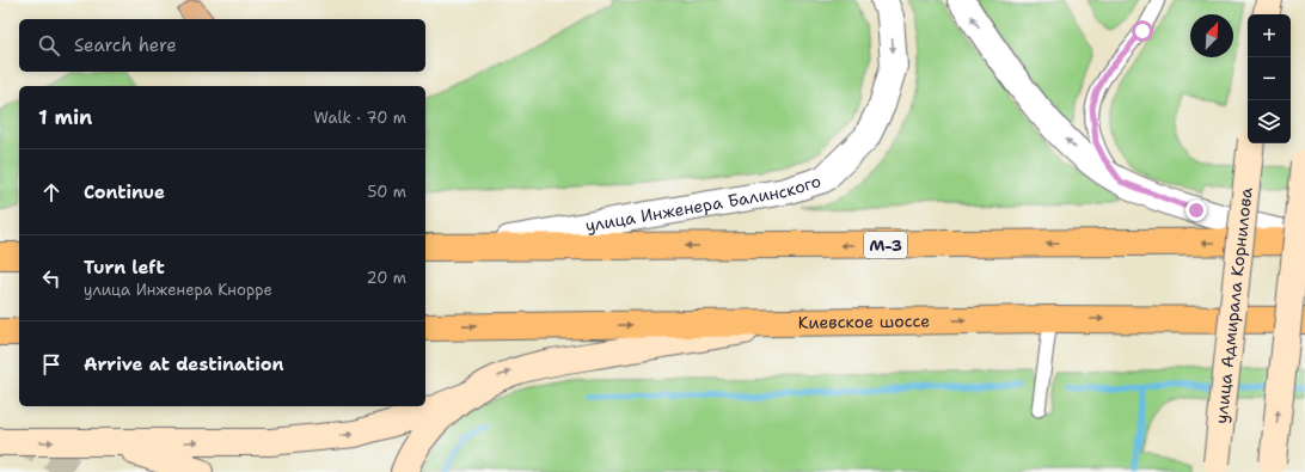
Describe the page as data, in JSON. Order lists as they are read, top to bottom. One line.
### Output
{"streets":{"highway":["М-3","Киевское шоссе"],"main road":["улица Адмирала Корнилова"],"street":["улица Инженера Балинского"]},"crossings":[["улица Инженера Балинского","М-3"]],"one_way":["улица Инженера Балинского"],"north":"top right","page":{"map_buttons":["+","−"],"search":"Search here","heading":["1 min","Walk · 70 m"],"list":[["Continue","50 m"],["Turn left","улица Инженера Кнорре","20 m"],"Arrive at destination"]}}
